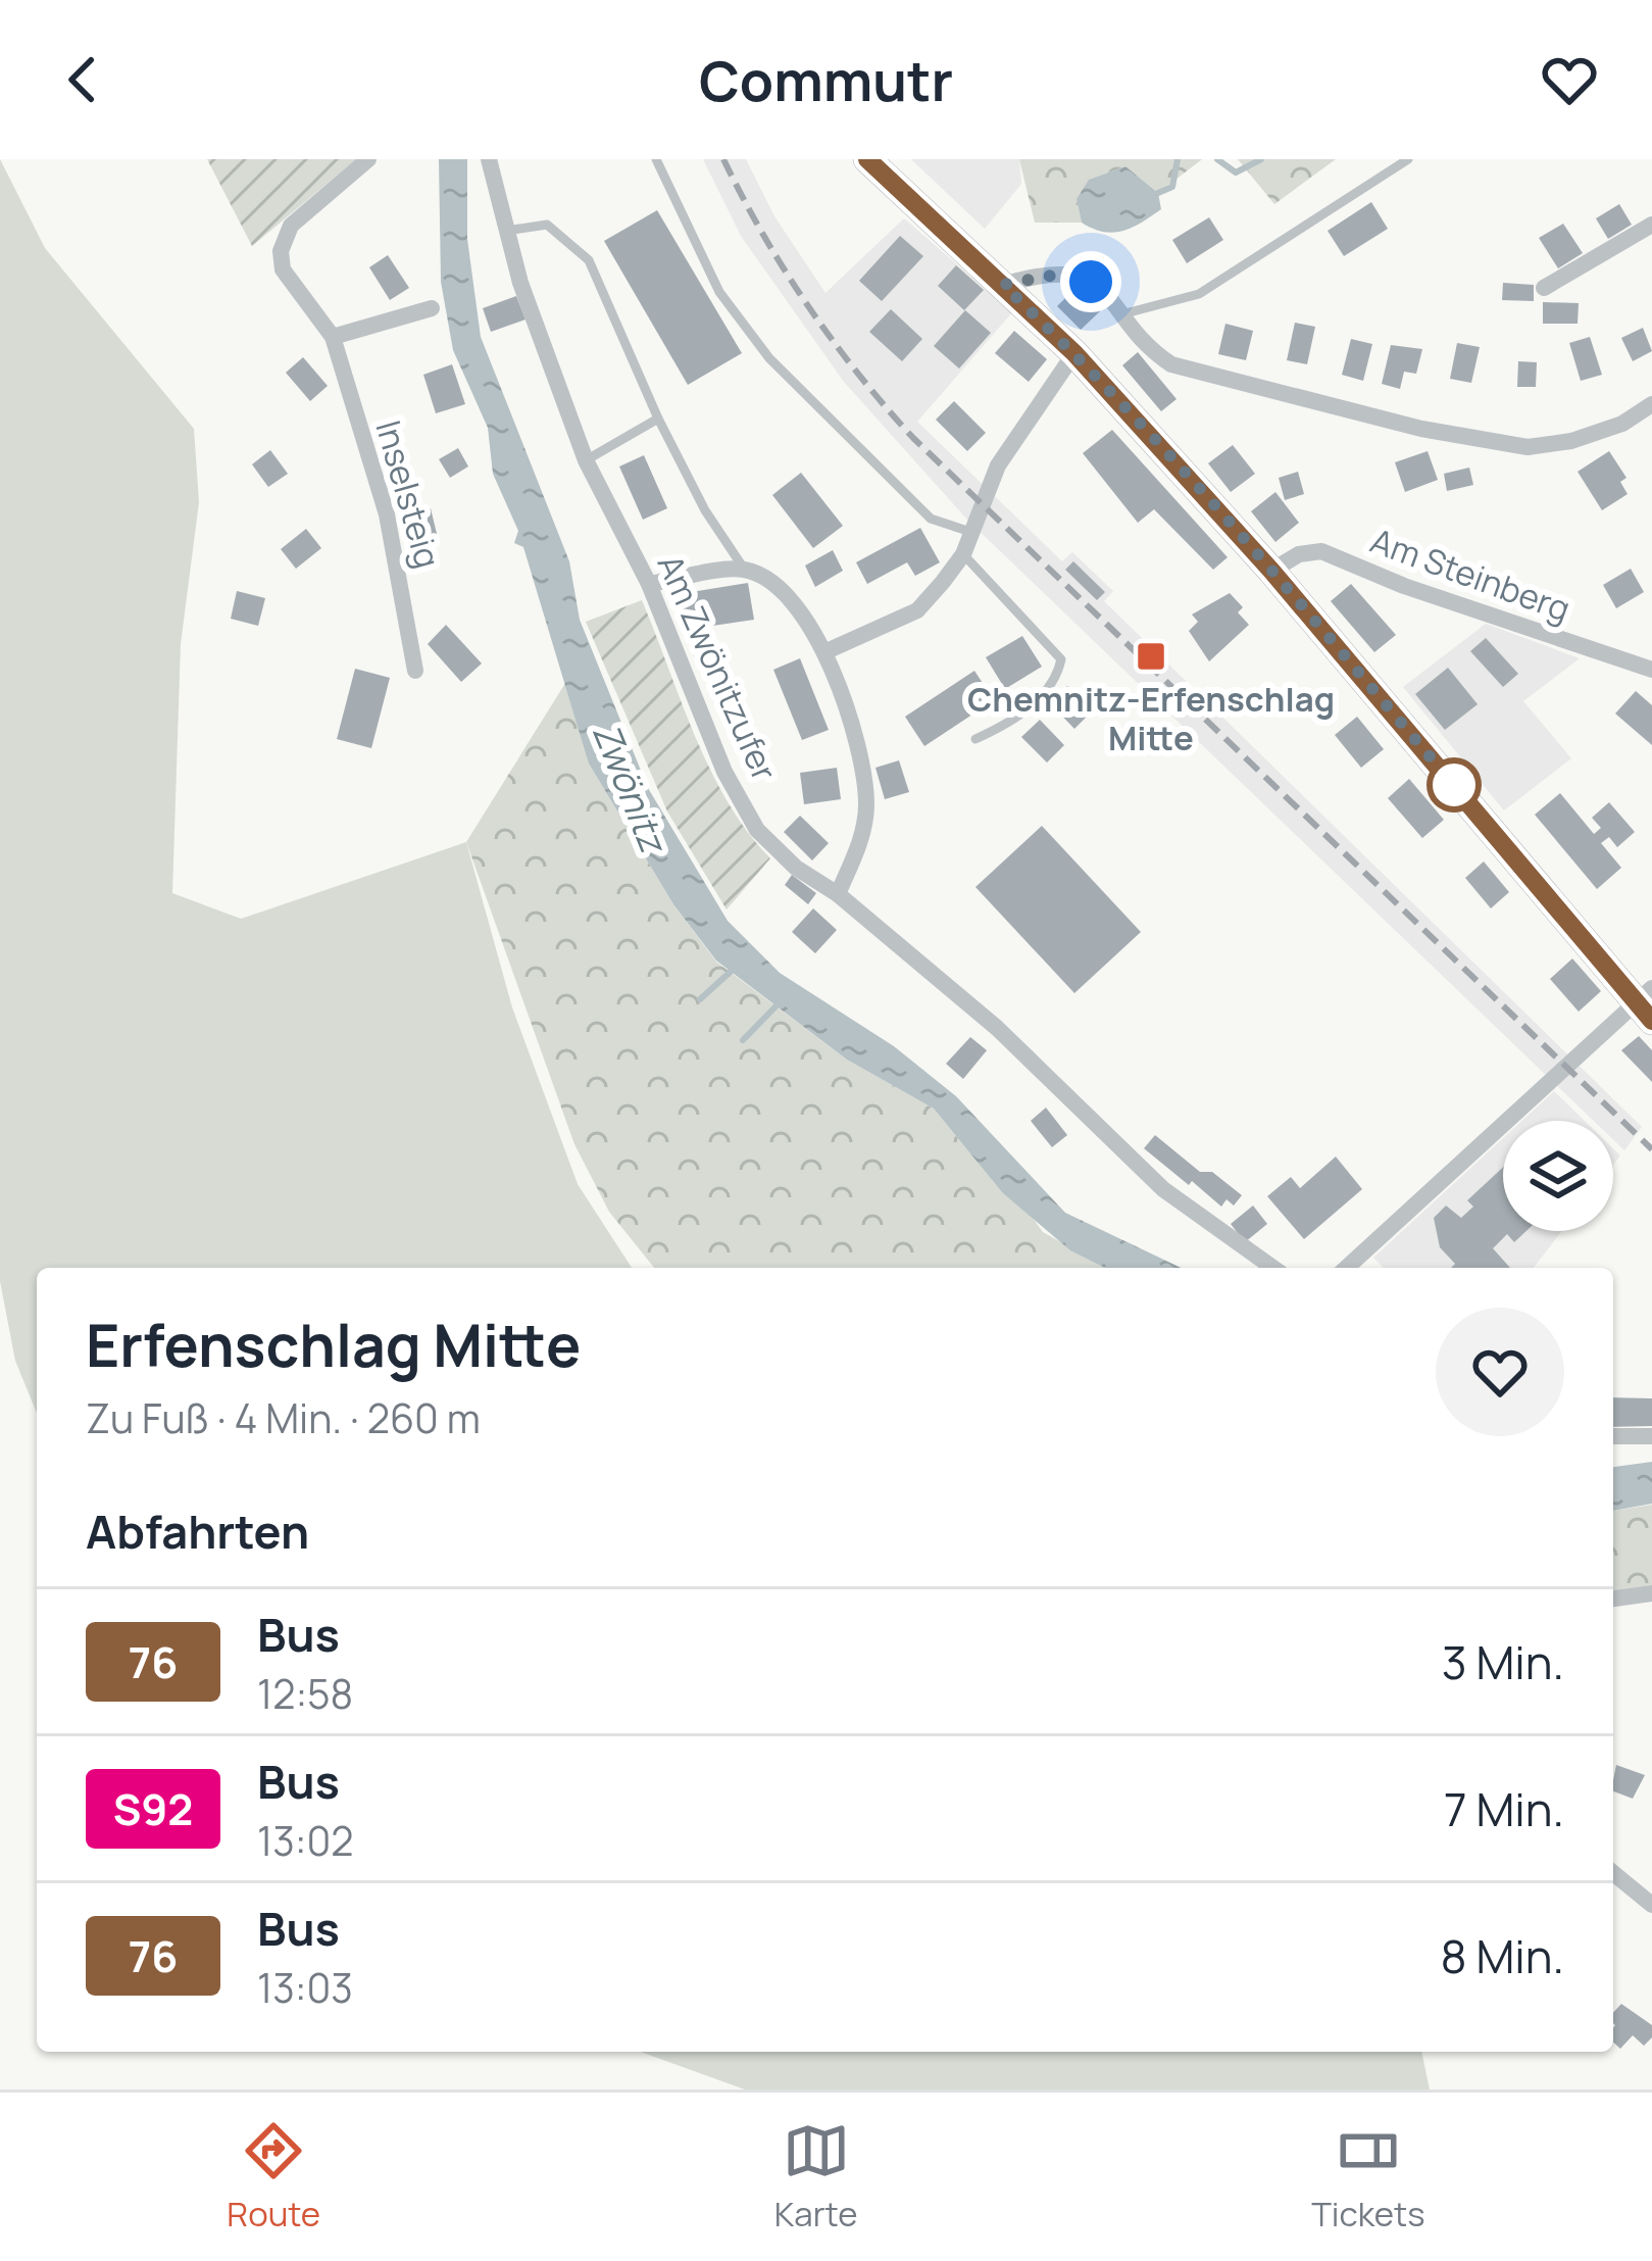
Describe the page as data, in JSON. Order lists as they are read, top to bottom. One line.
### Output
{"streets":{"street":["Inselsteig","Am Steinberg","Am Zwönitzufer"]},"water":["Zwönitz"],"places":{"transit":["Chemnitz-Erfenschlag Mitte"]},"lines":["bus line 76"],"page":{"header":"Commutr","heading":[["Erfenschlag Mitte","Zu Fuß · 4 Min. · 260 m"],"Abfahrten"],"list":[{"mark":"76","name":"Bus","note":"12:58","value":"3 Min."},{"mark":"S92","name":"Bus","note":"13:02","value":"7 Min."},{"mark":"76","name":"Bus","note":"13:03","value":"8 Min."}],"tabs":["Route","Karte","Tickets"]}}
